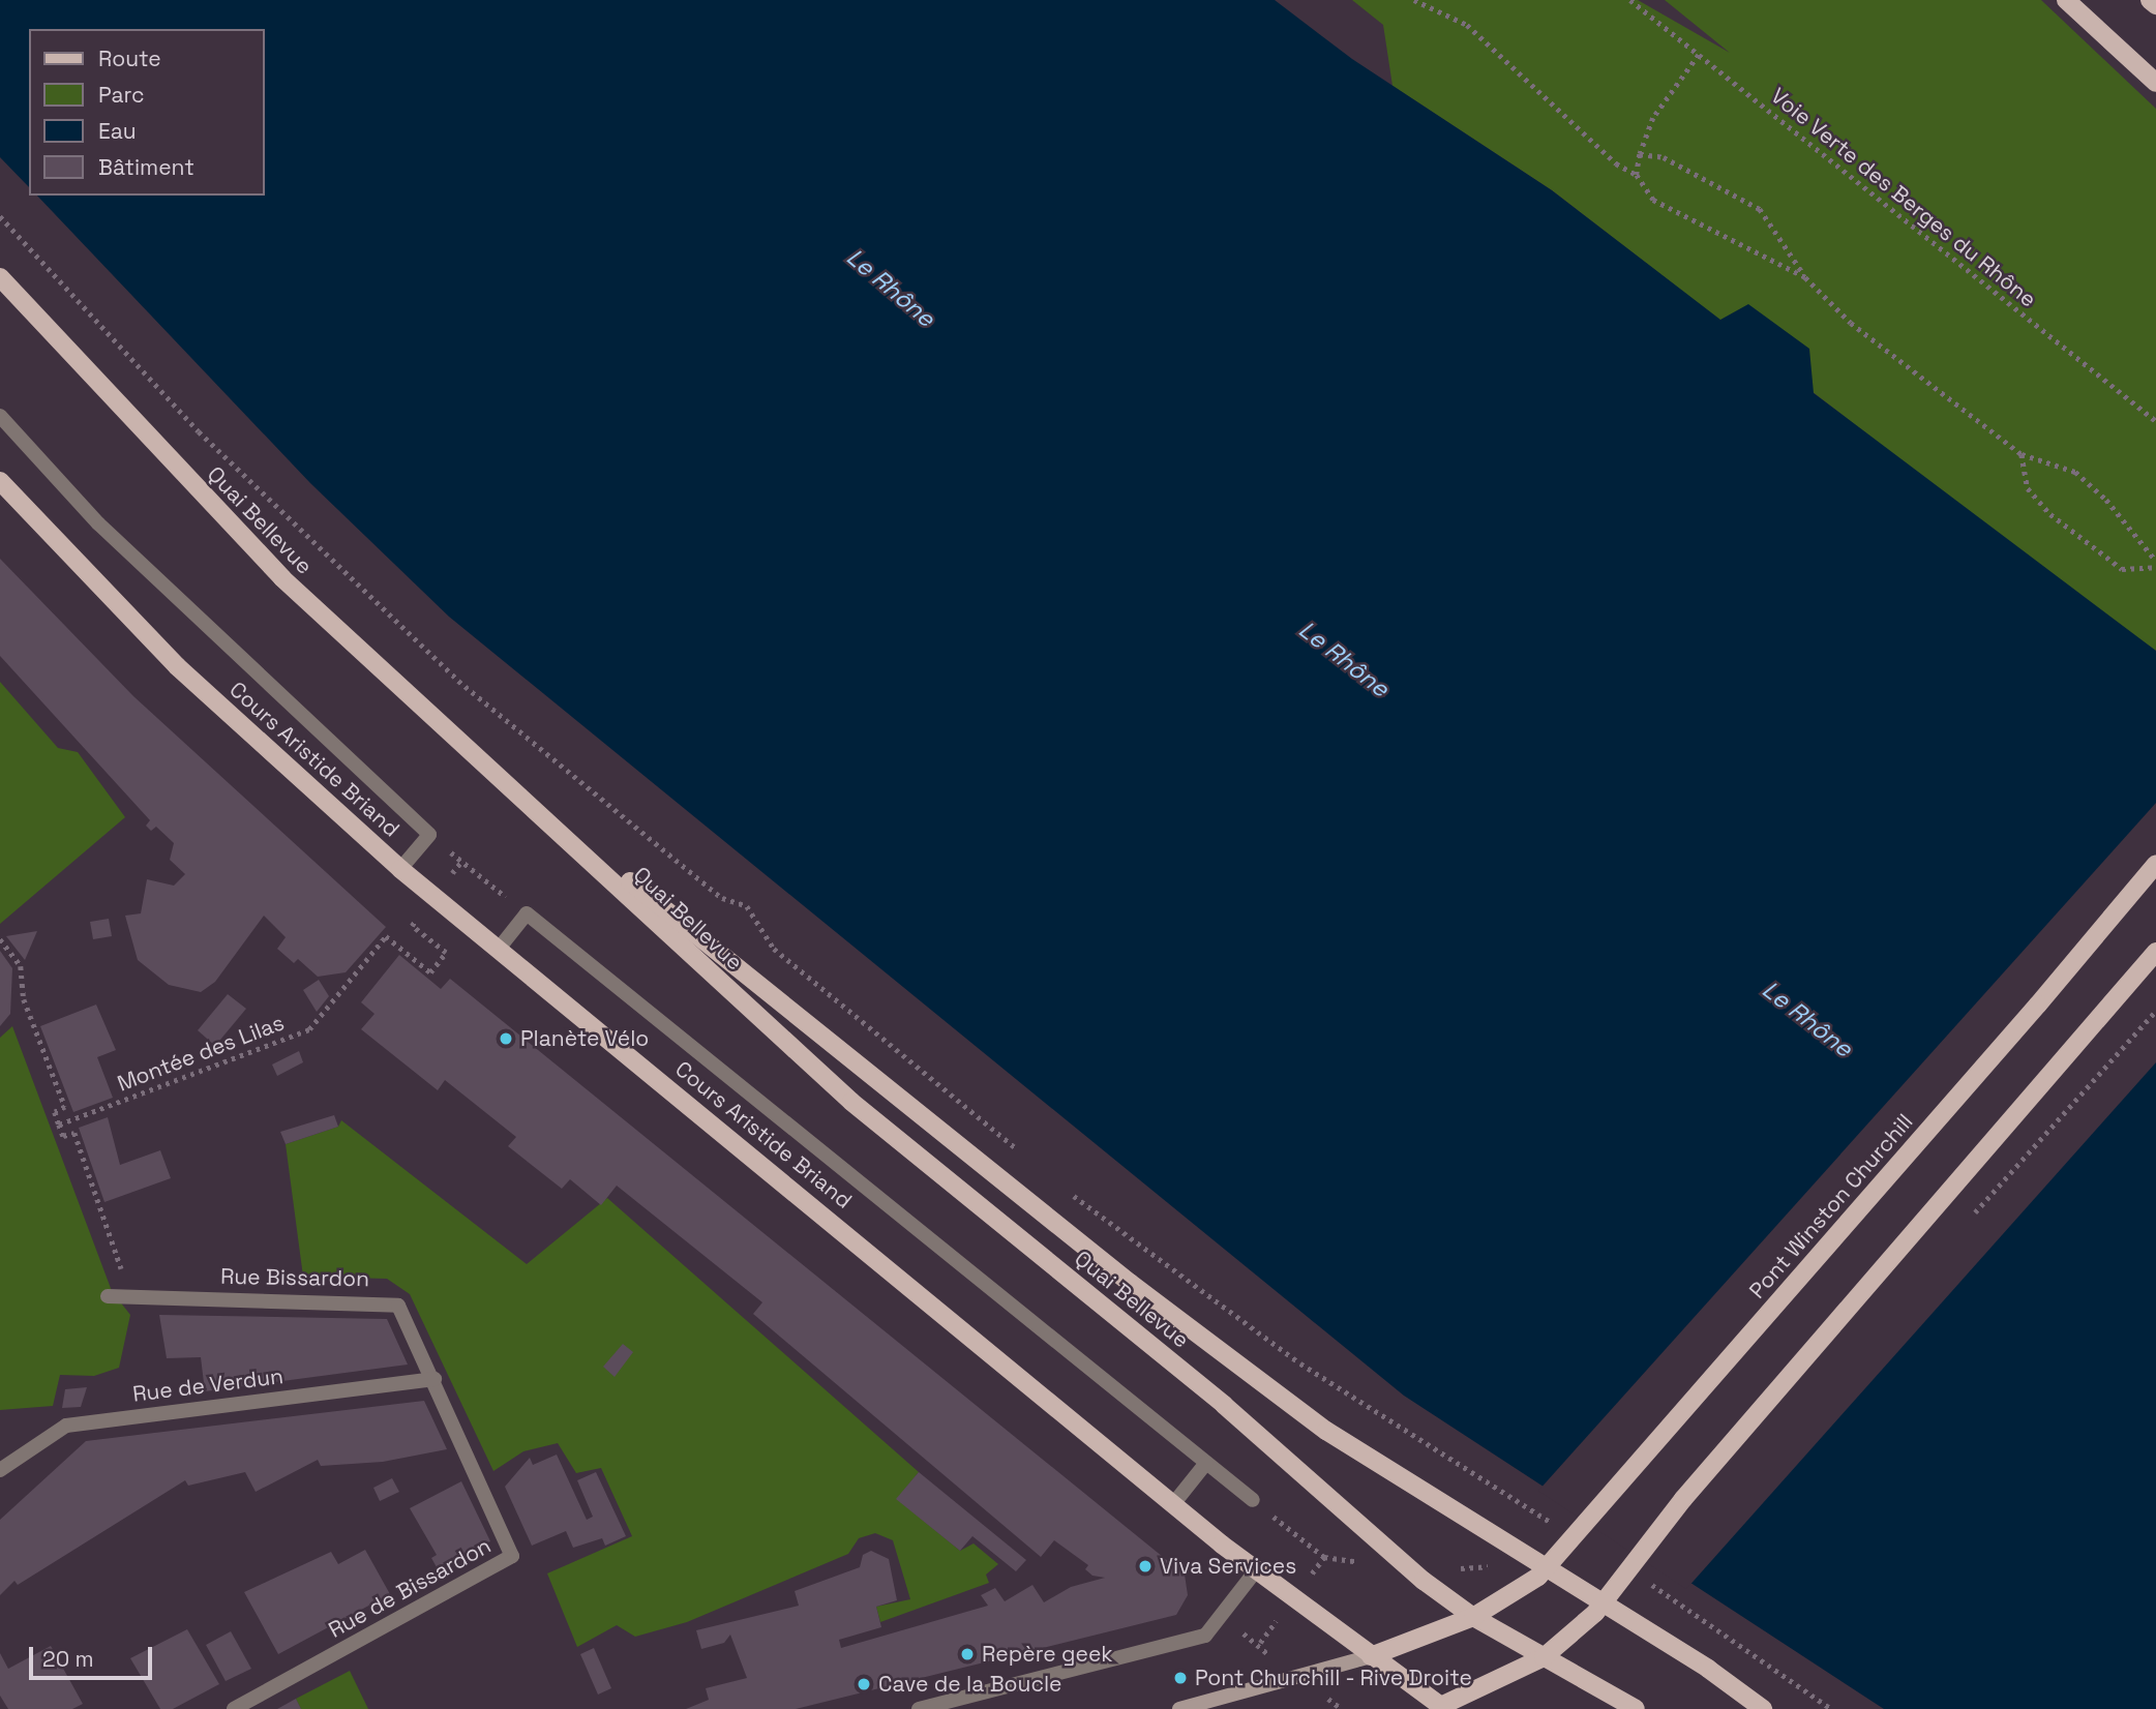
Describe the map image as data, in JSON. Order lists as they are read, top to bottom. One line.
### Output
{"streets":{"main road":["Quai Bellevue","Cours Aristide Briand","Pont Winston Churchill"],"street":["Rue Bissardon","Rue de Verdun","Rue de Bissardon"],"path":["Voie Verte des Berges du Rhône","Montée des Lilas"]},"crossings":[["Quai Bellevue","Pont Winston Churchill"],["Cours Aristide Briand","Pont Winston Churchill"],["Rue Bissardon","Rue de Verdun"],["Rue Bissardon","Rue de Bissardon"],["Rue de Verdun","Rue de Bissardon"]],"water":["Le Rhône"],"places":["Planète Vélo","Viva Services","Repère geek","Pont Churchill - Rive Droite","Cave de la Boucle"],"legend":["Route","Parc","Eau","Bâtiment"],"scale_bar":"20 m"}
